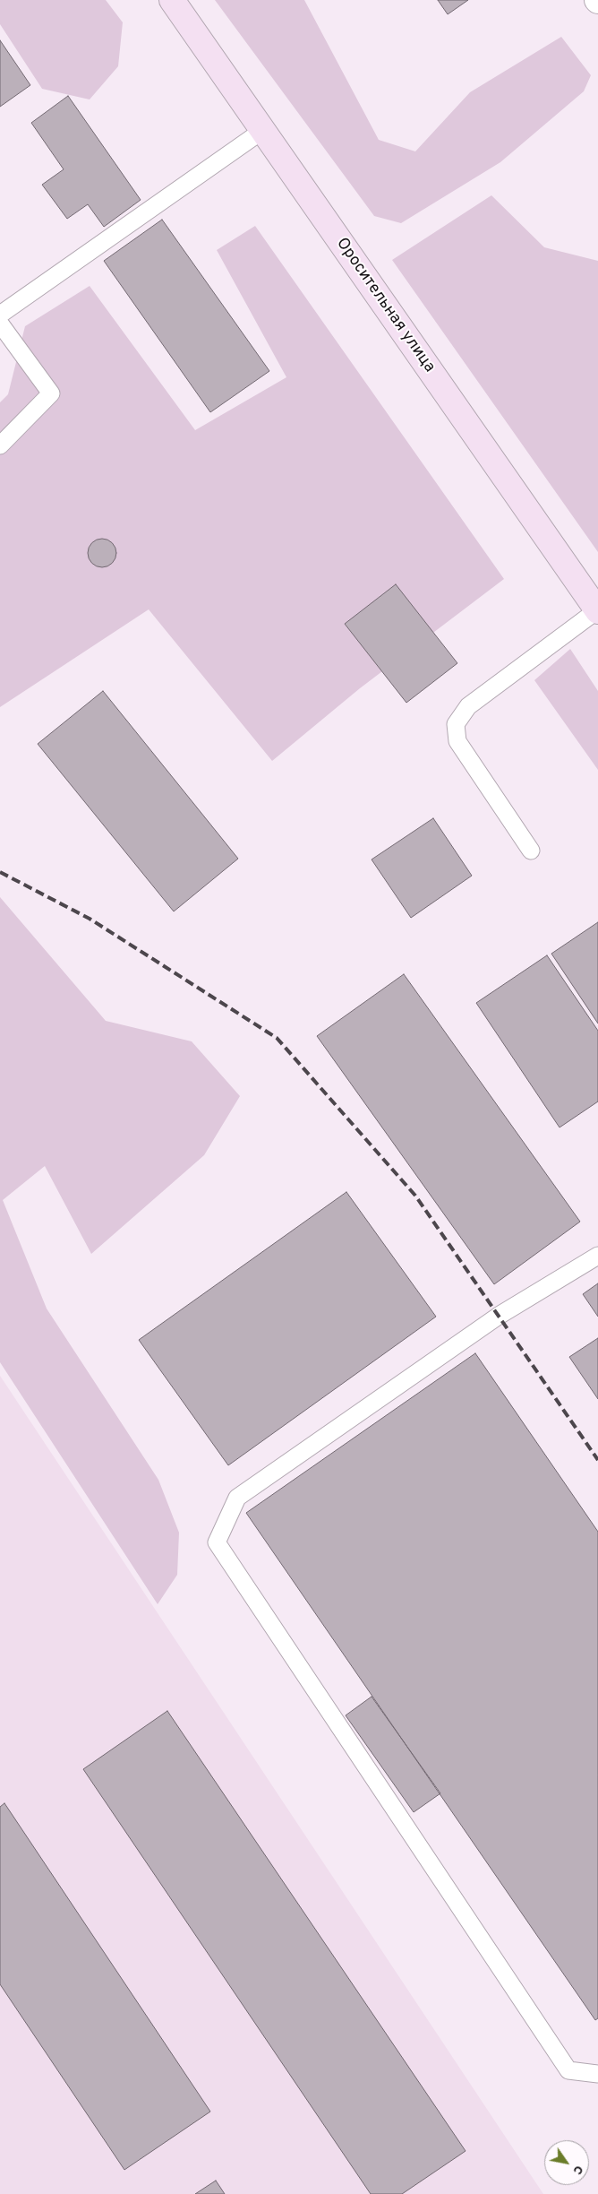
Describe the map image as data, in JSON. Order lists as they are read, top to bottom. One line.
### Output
{"streets":{"main road":["Оросительная улица"]},"north":"bottom right"}
